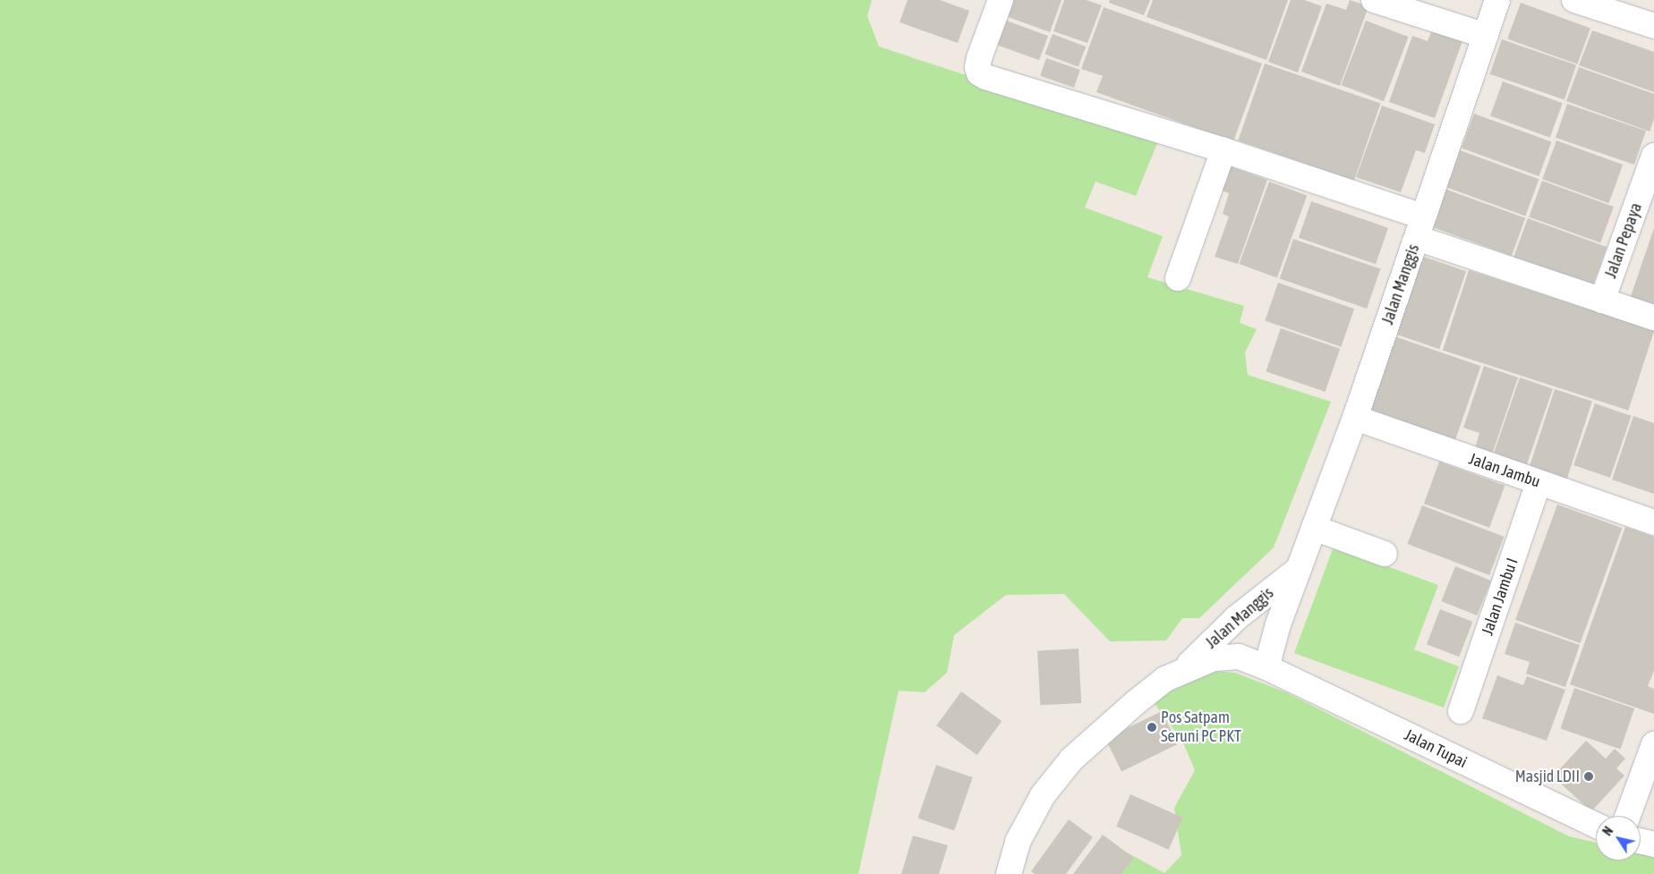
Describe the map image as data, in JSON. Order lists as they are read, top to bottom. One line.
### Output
{"streets":{"street":["Jalan Pepaya","Jalan Manggis","Jalan Jambu","Jalan Jambu I","Jalan Tupai"]},"crossings":[["Jalan Manggis","Jalan Jambu"],["Jalan Manggis","Jalan Tupai"],["Jalan Jambu","Jalan Jambu I"]],"places":["Pos Satpam Seruni PC PKT","Masjid LDII"],"north":"top left"}
